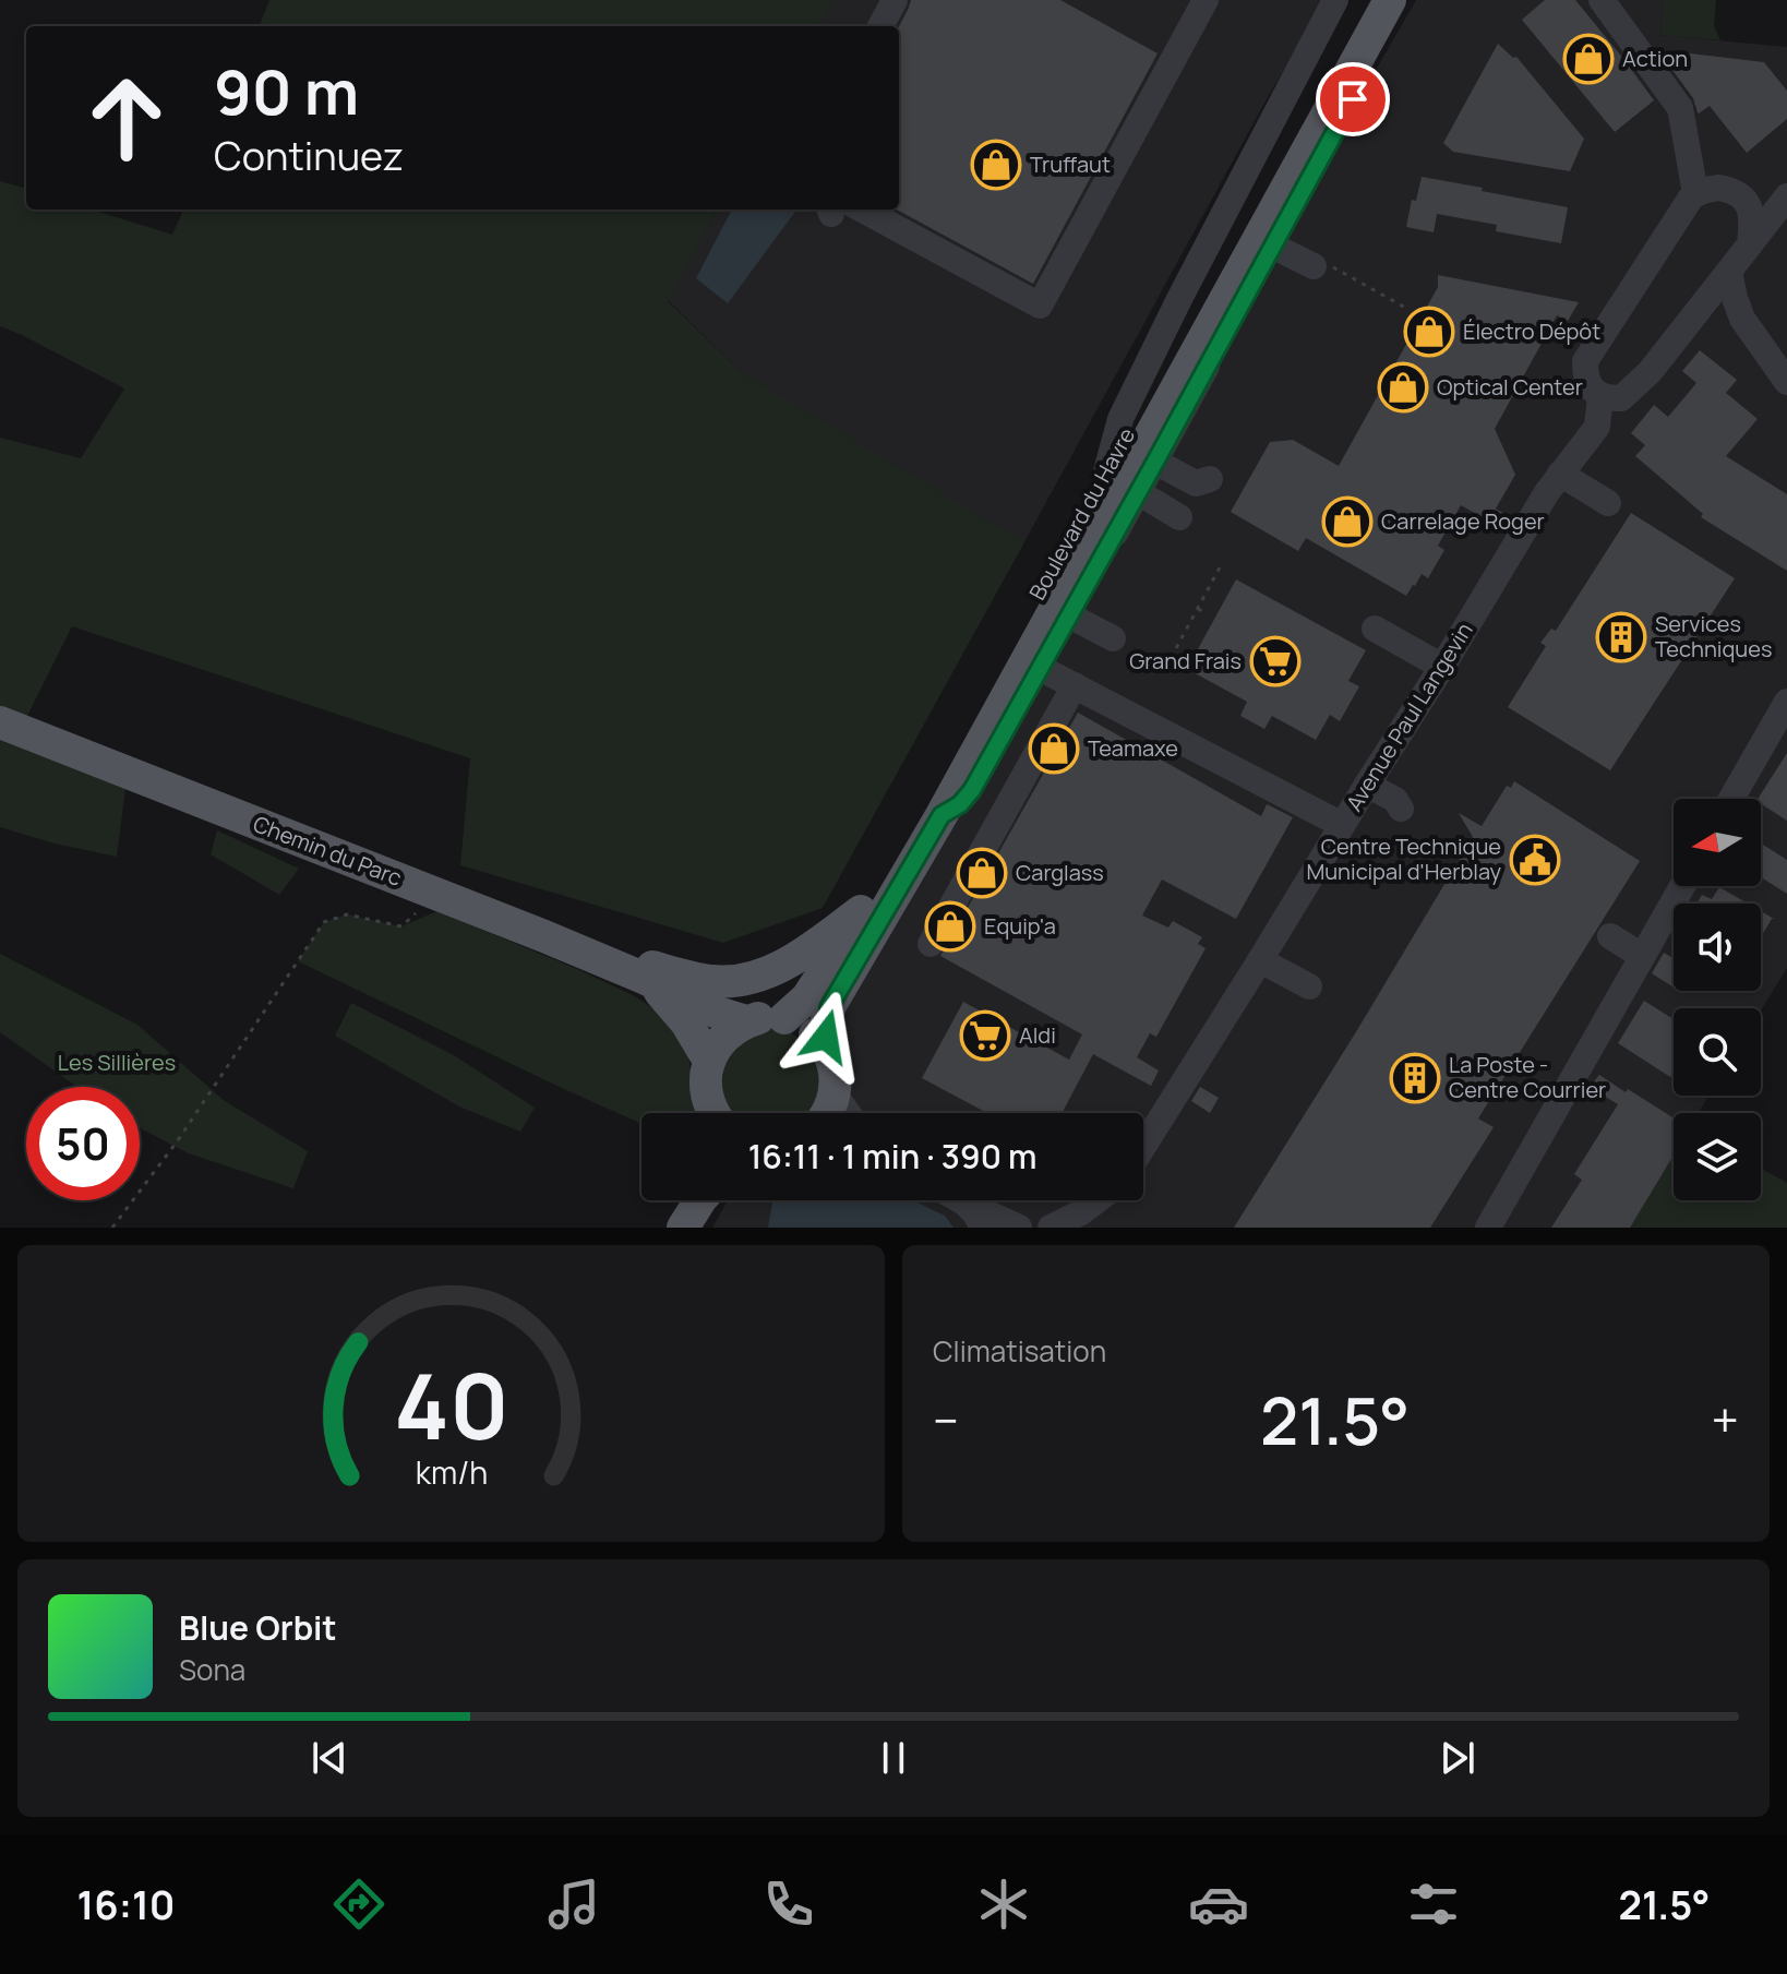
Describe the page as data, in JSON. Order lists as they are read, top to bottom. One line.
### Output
{"streets":{"main road":["Boulevard du Havre","Chemin du Parc"],"street":["Avenue Paul Langevin"]},"parks":["Les Sillières"],"places":{"shop":["Action","Truffaut","Électro Dépôt","Optical Center","Carrelage Roger","Teamaxe","Carglass","Equip'a"],"building":["Services Techniques","La Poste - Centre Courrier"],"supermarket":["Grand Frais","Aldi"],"public building":["Centre Technique Municipal d'Herblay"]},"north":"left","page":{"turn":["90 m","Continuez"],"limit":"50","trip":"16:11 · 1 min · 390 m","tile":"Climatisation","heat":["−","21.5°","+"],"song":["Blue Orbit","Sona"],"tabs":["16:10","21.5°"],"gauge":["40","km/h"]}}
